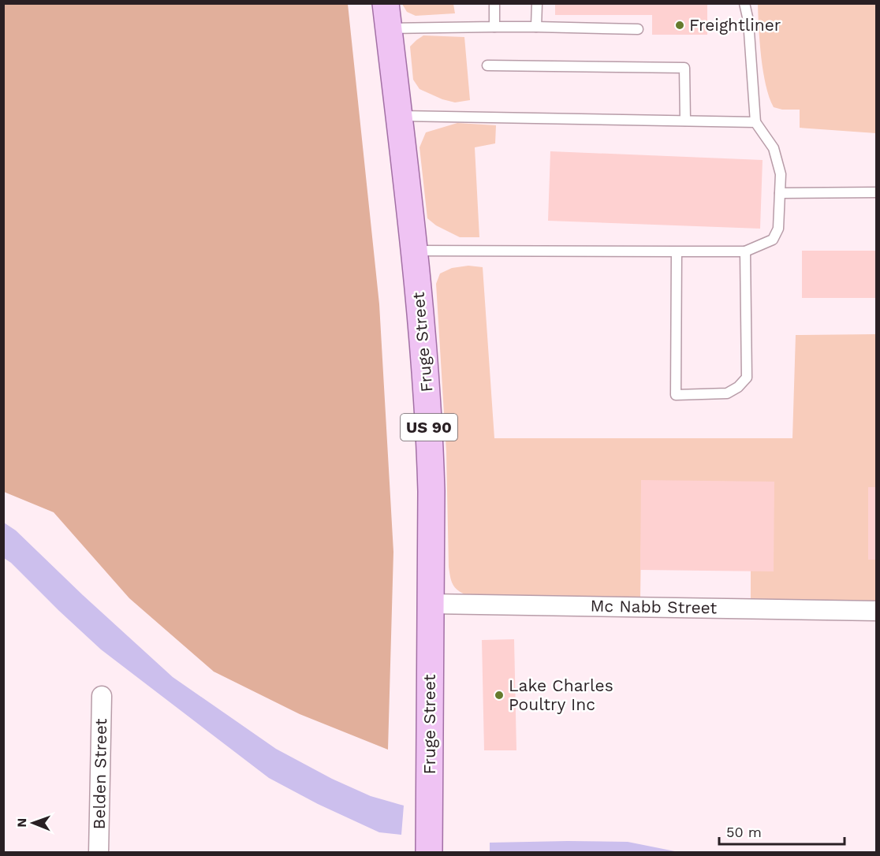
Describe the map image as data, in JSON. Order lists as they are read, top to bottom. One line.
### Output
{"streets":{"main road":["Fruge Street","US 90"],"street":["Mc Nabb Street","Belden Street"]},"crossings":[["Fruge Street","Mc Nabb Street"]],"places":["Freightliner","Lake Charles Poultry Inc"],"scale_bar":"50 m","north":"left"}
